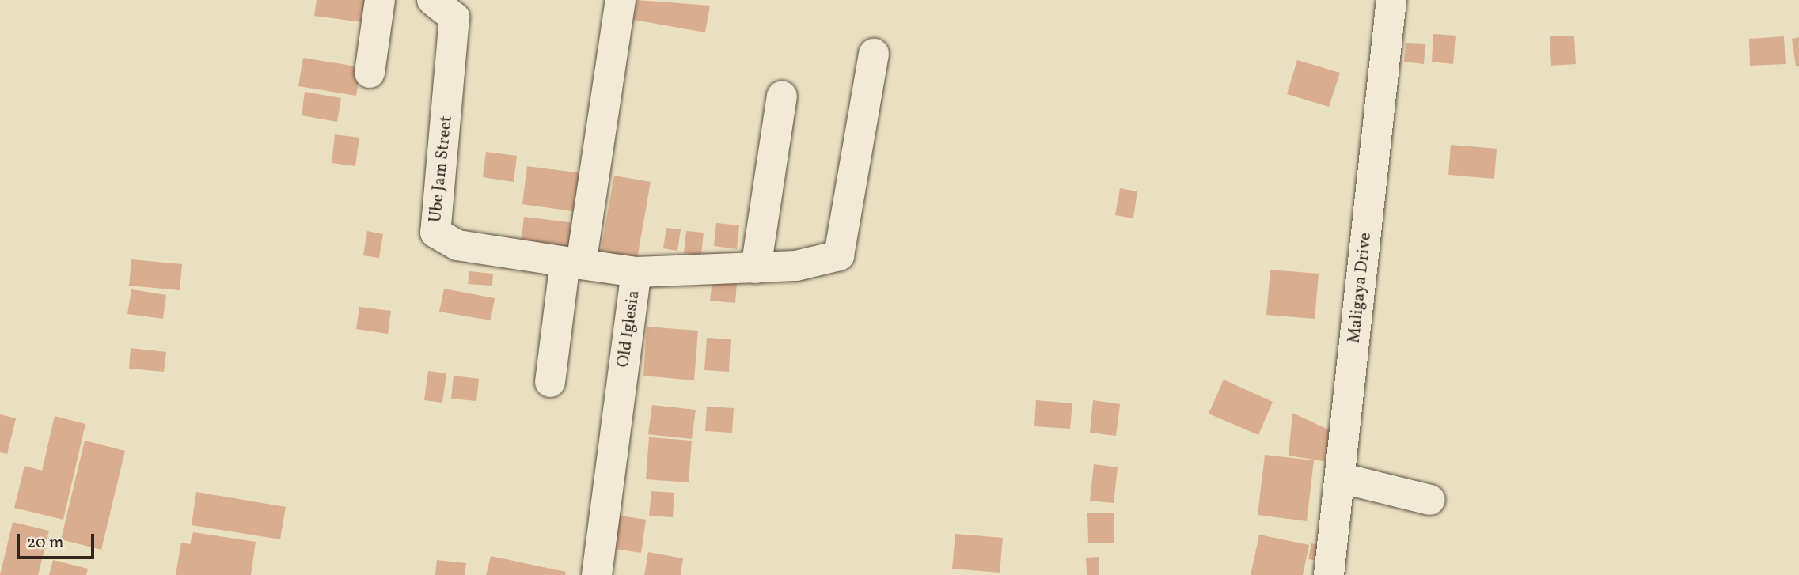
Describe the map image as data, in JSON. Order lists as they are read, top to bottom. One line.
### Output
{"streets":{"street":["Ube Jam Street","Maligaya Drive","Old Iglesia"]},"crossings":[["Ube Jam Street","Old Iglesia"]],"scale_bar":"20 m"}
